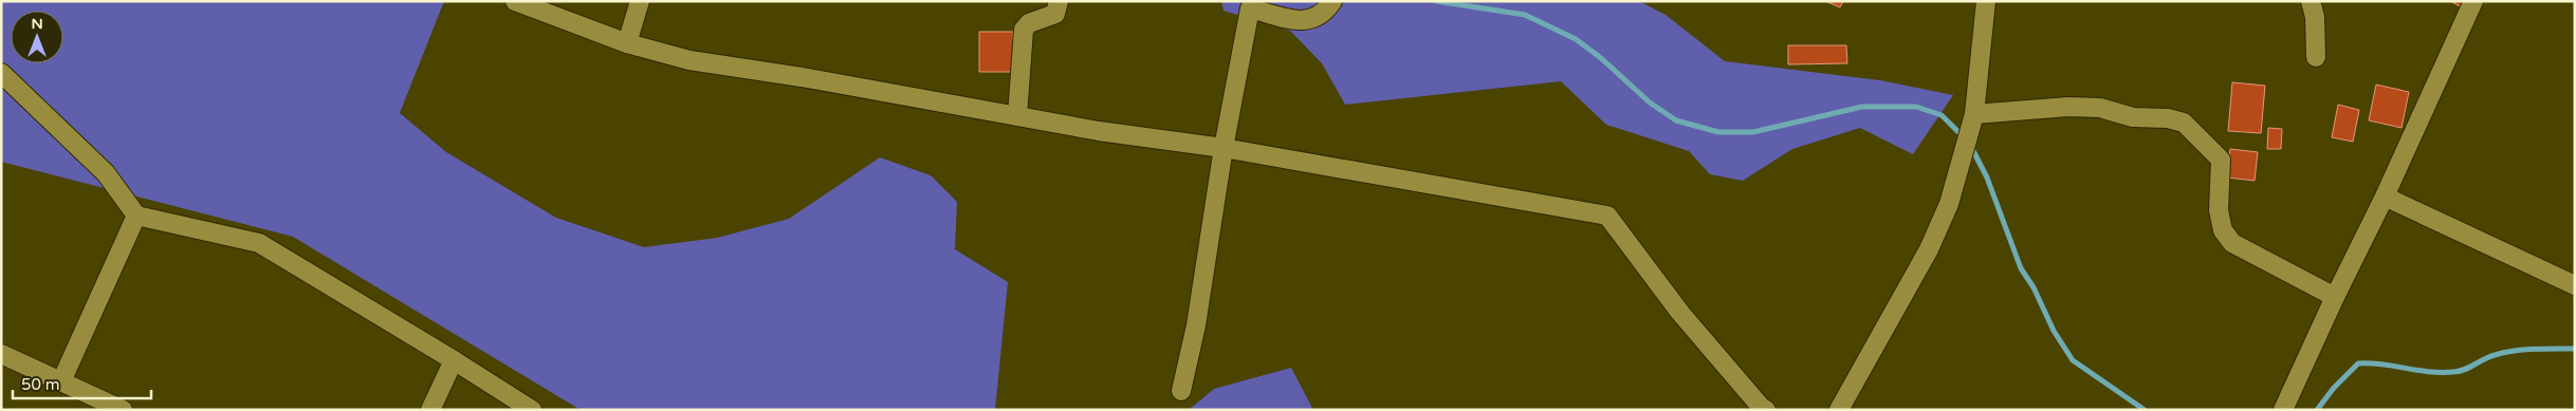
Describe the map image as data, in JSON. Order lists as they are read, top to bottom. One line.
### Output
{"scale_bar":"50 m","north":"top"}
